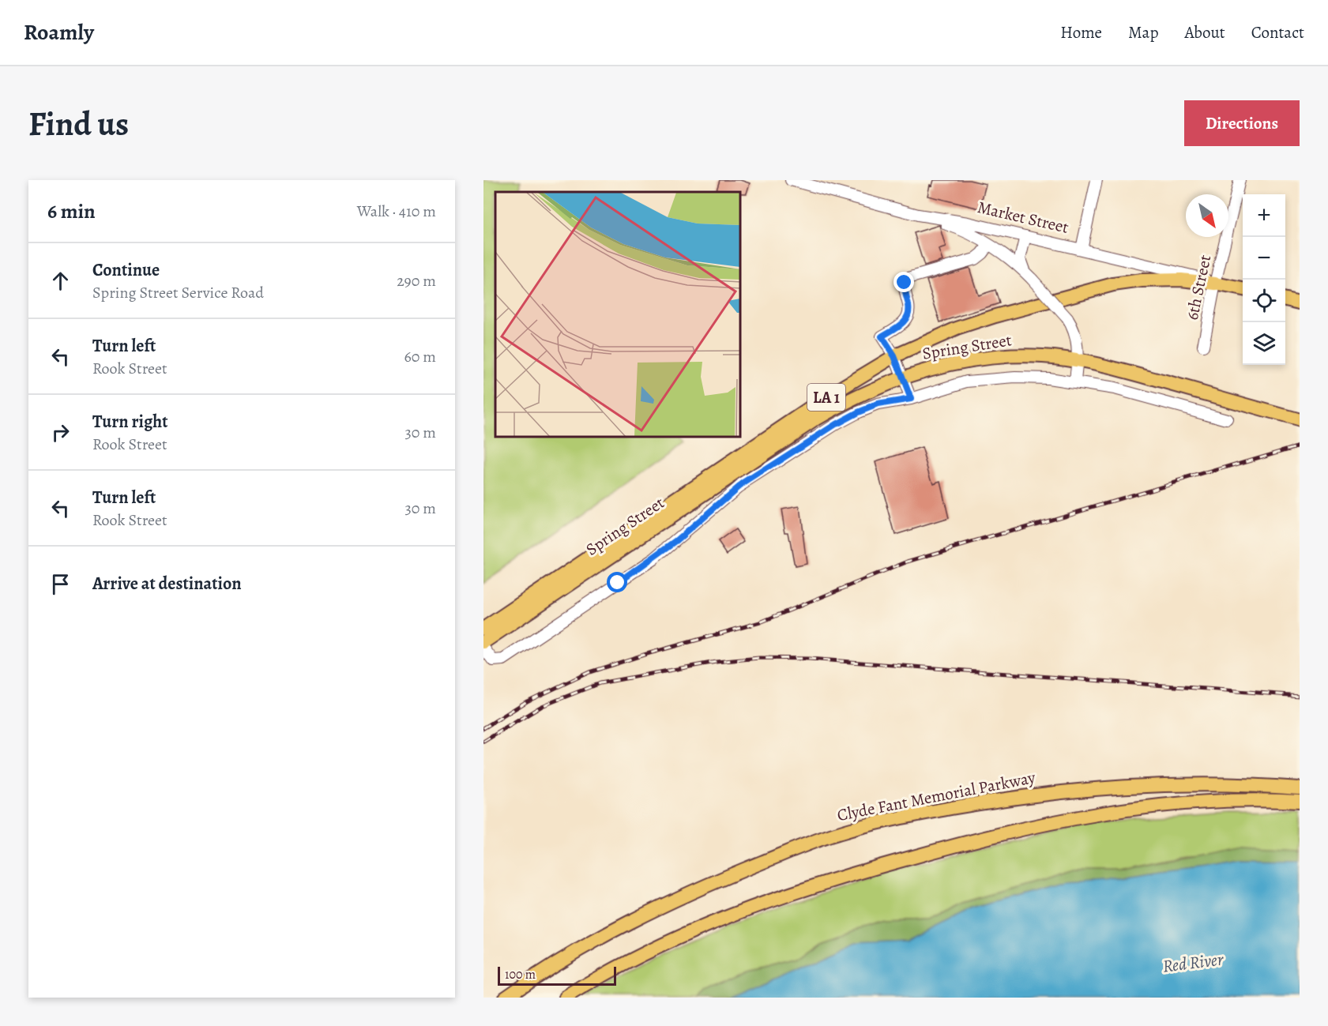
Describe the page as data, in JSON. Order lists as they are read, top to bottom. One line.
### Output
{"streets":{"main road":["Market Street","Spring Street","LA 1","Clyde Fant Memorial Parkway"],"street":["6th Street"]},"crossings":[["Market Street","6th Street"],["Market Street","Spring Street"],["6th Street","Spring Street"]],"water":["Red River"],"scale_bar":"100 m","north":"bottom right","page":{"header":"Roamly","nav":["Home","Map","About","Contact"],"buttons":"Directions","title":"Find us","heading":["6 min","Walk · 410 m"],"map_buttons":["+","−"],"list":[["Continue","Spring Street Service Road","290 m"],["Turn left","Rook Street","60 m"],["Turn right","Rook Street","30 m"],["Turn left","Rook Street","30 m"],"Arrive at destination"],"scale":"100 m"}}
